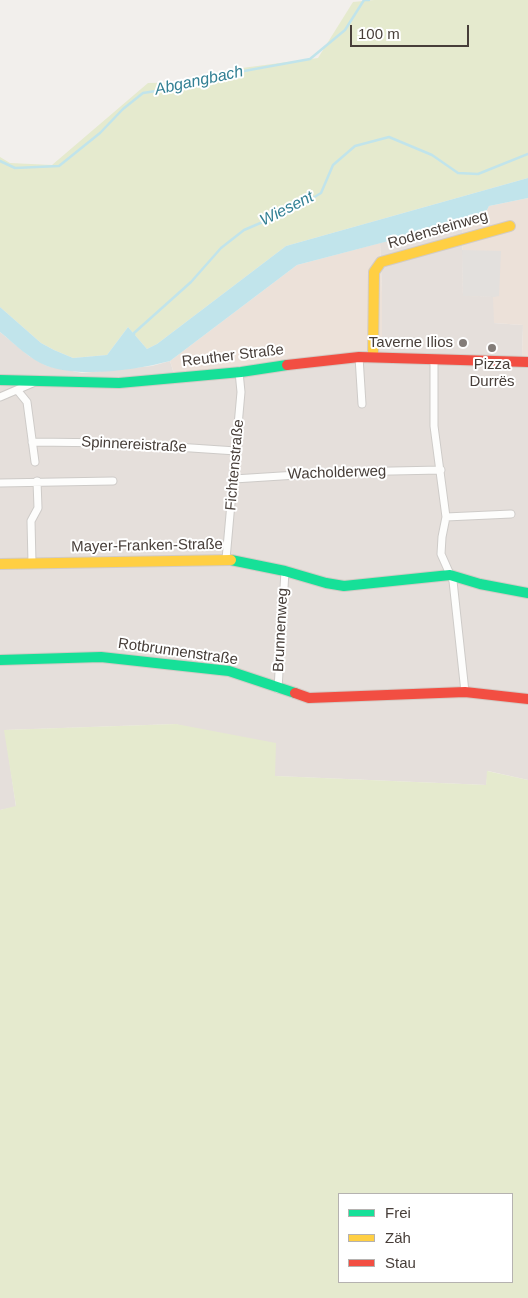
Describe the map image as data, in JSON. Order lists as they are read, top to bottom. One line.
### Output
{"streets":{"street":["Rodensteinweg","Reuther Straße","Spinnereistraße","Fichtenstraße","Wacholderweg","Mayer-Franken-Straße","Brunnenweg","Rotbrunnenstraße"]},"crossings":[["Rodensteinweg","Reuther Straße"],["Reuther Straße","Fichtenstraße"],["Spinnereistraße","Fichtenstraße"],["Fichtenstraße","Wacholderweg"],["Fichtenstraße","Mayer-Franken-Straße"],["Mayer-Franken-Straße","Brunnenweg"],["Brunnenweg","Rotbrunnenstraße"]],"water":["Abgangbach","Wiesent"],"places":["Taverne Ilios","Pizza Durrës"],"legend":["Frei","Zäh","Stau"],"scale_bar":"100 m"}
